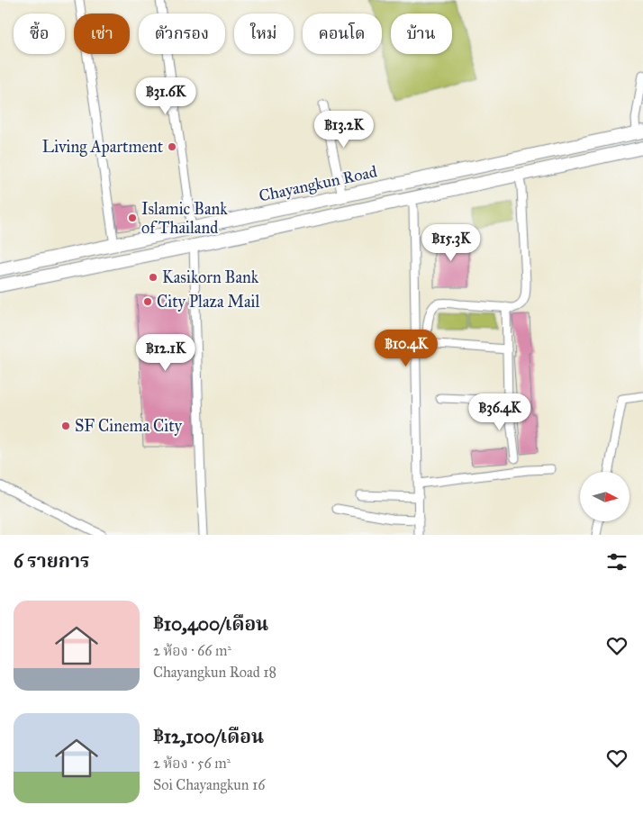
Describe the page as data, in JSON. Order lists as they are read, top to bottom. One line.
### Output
{"streets":{"main road":["Chayangkun Road"]},"places":["Living Apartment","Islamic Bank of Thailand","Kasikorn Bank","City Plaza Mail","SF Cinema City"],"north":"right","page":{"chip":["ซื้อ","เช่า","ตัวกรอง","ใหม่","คอนโด","บ้าน"],"price":["฿31.6K","฿13.2K","฿15.3K","฿10.4K","฿12.1K","฿36.4K"],"heading":"6 รายการ","list":[{"name":"฿10,400/เดือน","note":"2 ห้อง · 66 m² · Chayangkun Road 18"},{"name":"฿12,100/เดือน","note":"2 ห้อง · 56 m² · Soi Chayangkun 16"}]}}
